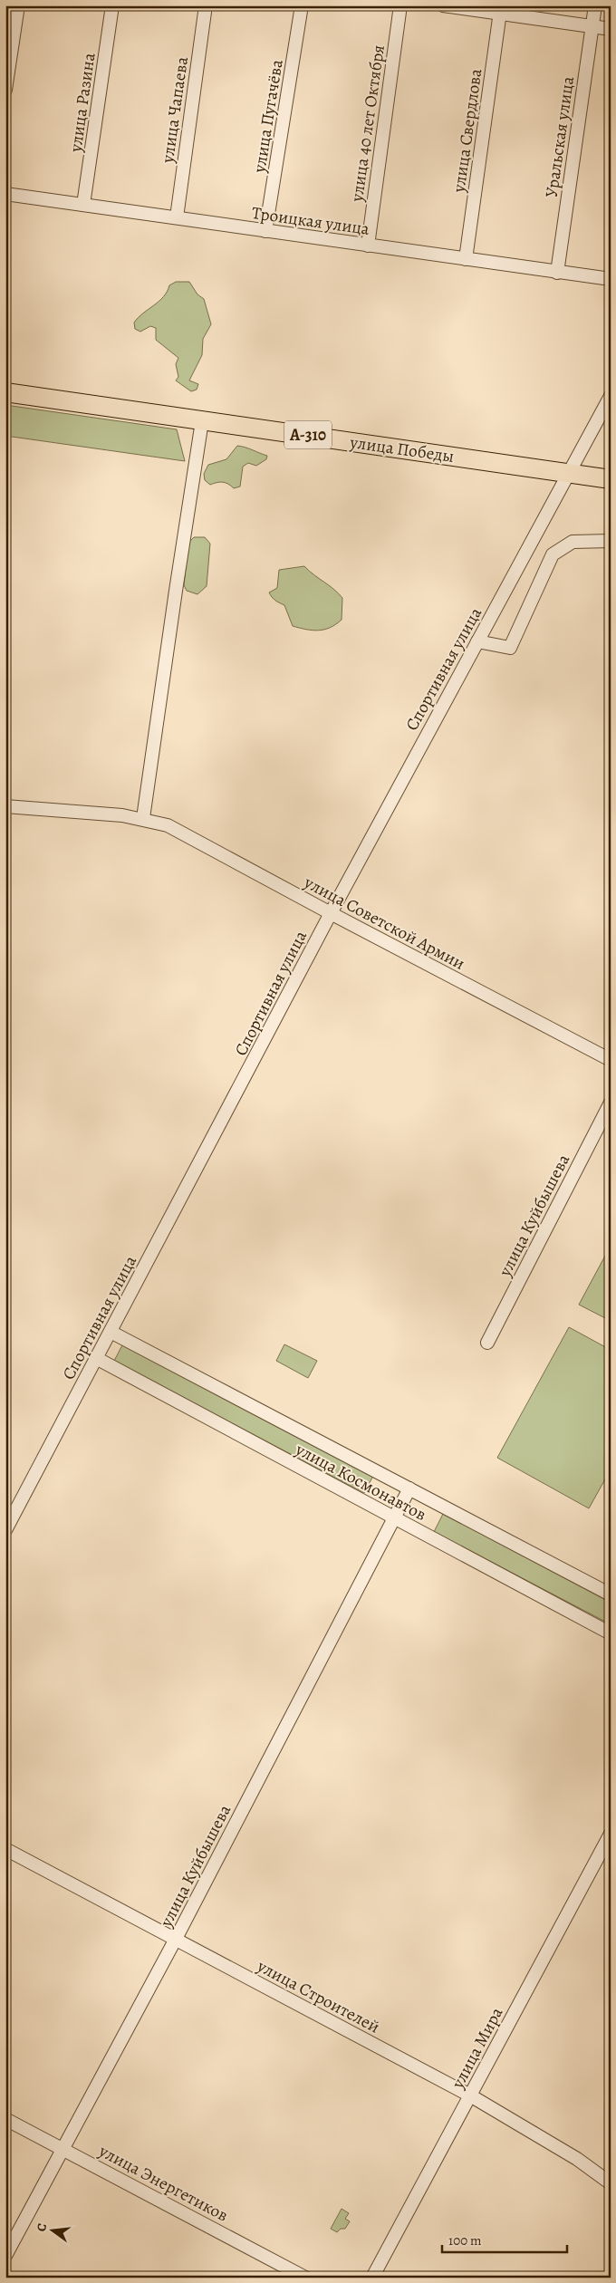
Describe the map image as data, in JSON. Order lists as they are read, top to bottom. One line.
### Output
{"streets":{"highway":["А-310","улица Победы"],"street":["улица Разина","улица Чапаева","улица Пугачёва","улица 40 лет Октября","улица Свердлова","Уральская улица","Троицкая улица","Спортивная улица","улица Советской Армии","улица Куйбышева","улица Космонавтов","улица Строителей","улица Мира","улица Энергетиков"]},"crossings":[["улица Разина","Троицкая улица"],["улица Чапаева","Троицкая улица"],["улица Пугачёва","Троицкая улица"],["улица 40 лет Октября","Троицкая улица"],["улица Свердлова","Троицкая улица"],["Уральская улица","Троицкая улица"],["улица Победы","Спортивная улица"],["Спортивная улица","улица Советской Армии"],["Спортивная улица","улица Космонавтов"],["улица Куйбышева","улица Космонавтов"],["улица Куйбышева","улица Строителей"],["улица Куйбышева","улица Энергетиков"],["улица Строителей","улица Мира"]],"scale_bar":"100 m","north":"left"}
